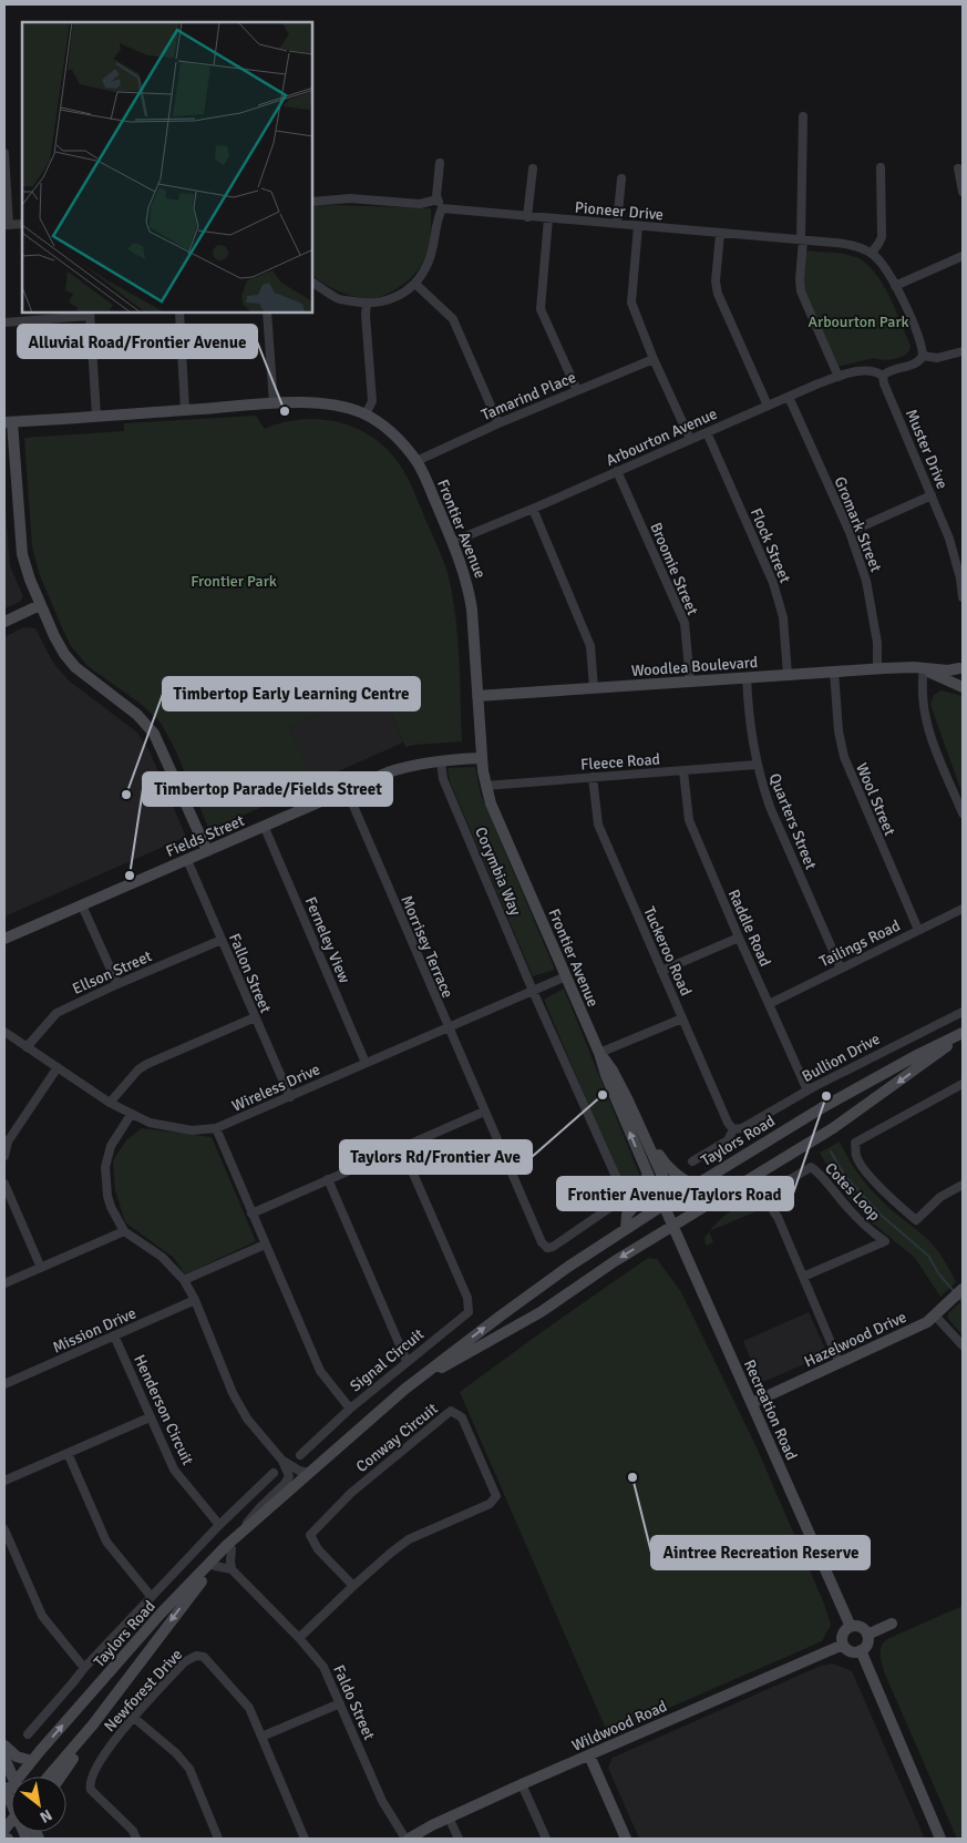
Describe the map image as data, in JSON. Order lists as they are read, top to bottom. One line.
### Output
{"streets":{"street":["Pioneer Drive","Tamarind Place","Arbourton Avenue","Muster Drive","Gromark Street","Frontier Avenue","Flock Street","Broomie Street","Woodlea Boulevard","Fleece Road","Wool Street","Quarters Street","Fields Street","Corymbia Way","Raddle Road","Ferneley View","Tailings Road","Morrisey Terrace","Tuckeroo Road","Ellson Street","Fallon Street","Bullion Drive","Wireless Drive","Taylors Road","Cotes Loop","Mission Drive","Hazelwood Drive","Signal Circuit","Henderson Circuit","Recreation Road","Conway Circuit","Newforest Drive","Faldo Street","Wildwood Road"]},"crossings":[["Tamarind Place","Frontier Avenue"],["Arbourton Avenue","Muster Drive"],["Arbourton Avenue","Gromark Street"],["Arbourton Avenue","Frontier Avenue"],["Arbourton Avenue","Flock Street"],["Arbourton Avenue","Broomie Street"],["Gromark Street","Woodlea Boulevard"],["Frontier Avenue","Woodlea Boulevard"],["Frontier Avenue","Fleece Road"],["Frontier Avenue","Fields Street"],["Frontier Avenue","Wireless Drive"],["Frontier Avenue","Taylors Road"],["Frontier Avenue","Recreation Road"],["Flock Street","Woodlea Boulevard"],["Broomie Street","Woodlea Boulevard"],["Woodlea Boulevard","Wool Street"],["Woodlea Boulevard","Quarters Street"],["Fleece Road","Quarters Street"],["Fleece Road","Raddle Road"],["Fleece Road","Tuckeroo Road"],["Wool Street","Tailings Road"],["Quarters Street","Tailings Road"],["Fields Street","Corymbia Way"],["Fields Street","Ferneley View"],["Fields Street","Morrisey Terrace"],["Fields Street","Fallon Street"],["Corymbia Way","Morrisey Terrace"],["Corymbia Way","Wireless Drive"],["Raddle Road","Tailings Road"],["Raddle Road","Bullion Drive"],["Ferneley View","Wireless Drive"],["Morrisey Terrace","Wireless Drive"],["Tuckeroo Road","Bullion Drive"],["Ellson Street","Fallon Street"],["Ellson Street","Wireless Drive"],["Fallon Street","Wireless Drive"],["Wireless Drive","Signal Circuit"],["Taylors Road","Recreation Road"],["Cotes Loop","Hazelwood Drive"],["Mission Drive","Henderson Circuit"],["Hazelwood Drive","Recreation Road"],["Recreation Road","Wildwood Road"],["Conway Circuit","Faldo Street"],["Faldo Street","Wildwood Road"]],"parks":["Arbourton Park","Frontier Park"],"places":["Alluvial Road/Frontier Avenue","Timbertop Early Learning Centre","Timbertop Parade/Fields Street","Taylors Rd/Frontier Ave","Frontier Avenue/Taylors Road","Aintree Recreation Reserve"],"north":"bottom right"}
